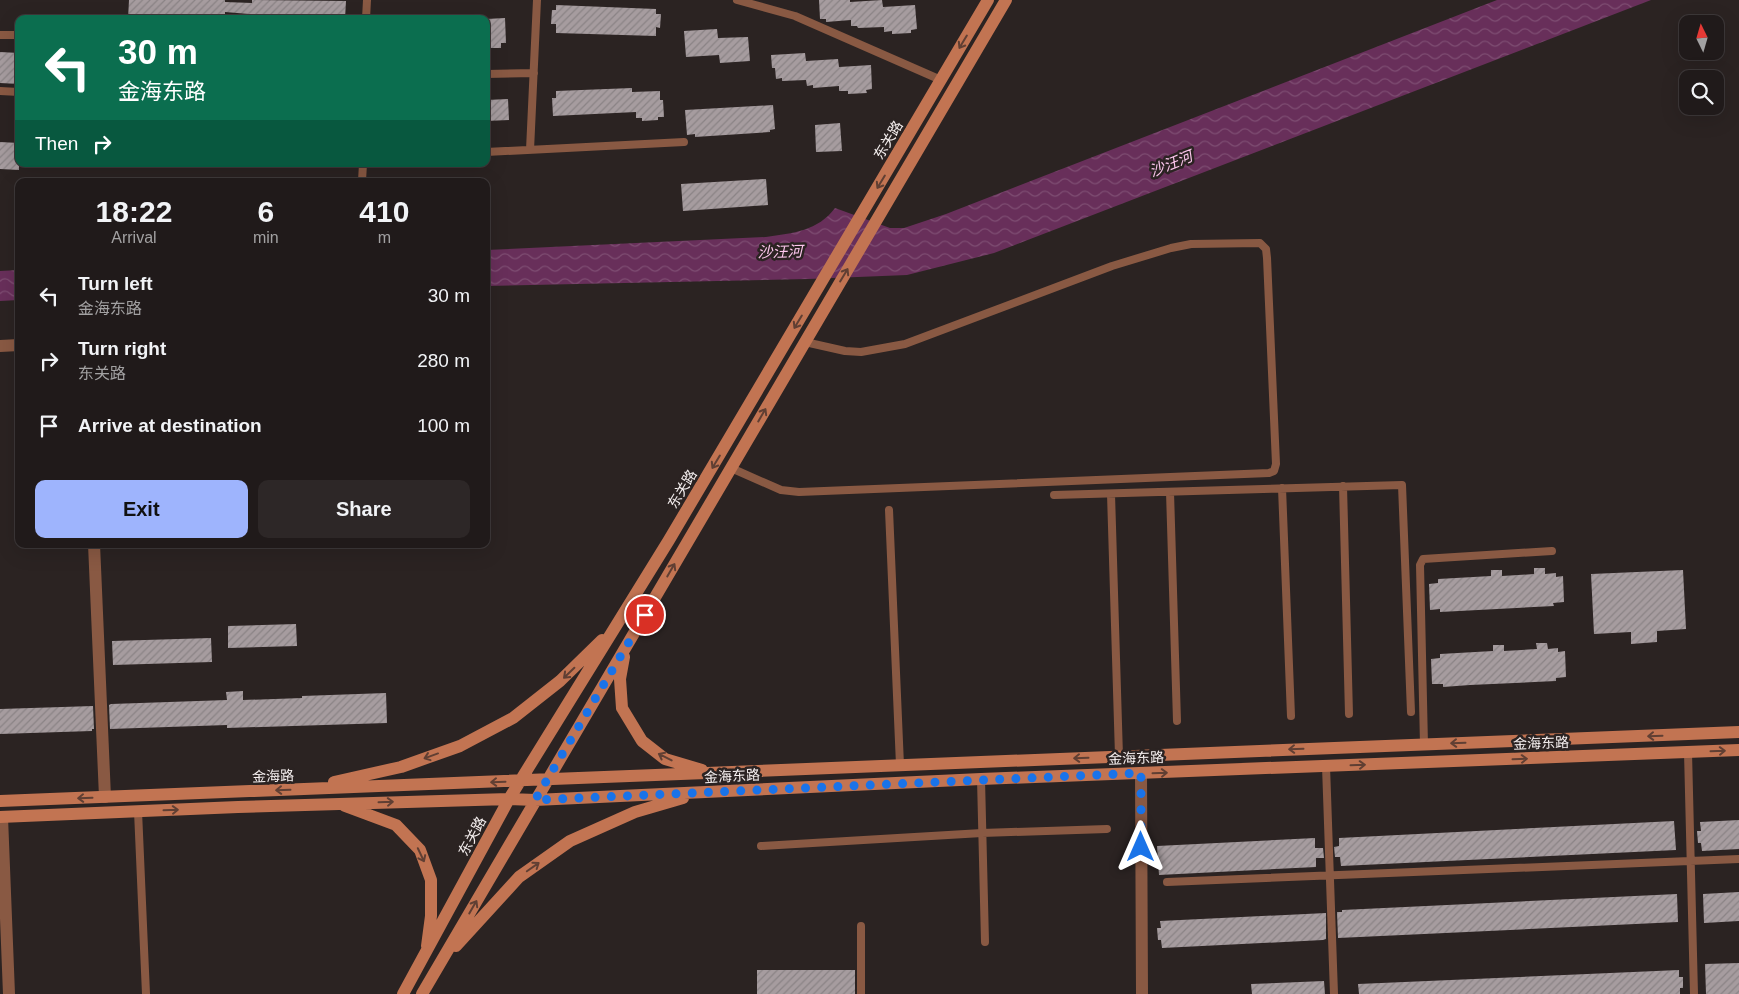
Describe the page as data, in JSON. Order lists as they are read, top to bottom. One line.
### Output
{"streets":{"main road":["东关路","金海东路","金海路"]},"crossings":[["东关路","金海路"],["金海东路","金海路"]],"water":["沙汪河"],"north":"top","page":{"turn":["30 m","金海东路"],"then":"Then","eta":["18:22","Arrival","6","min","410","m"],"list":[{"name":"Turn left","note":"金海东路","value":"30 m"},{"name":"Turn right","note":"东关路","value":"280 m"},{"name":"Arrive at destination","value":"100 m"}],"buttons":["Exit","Share"]}}
